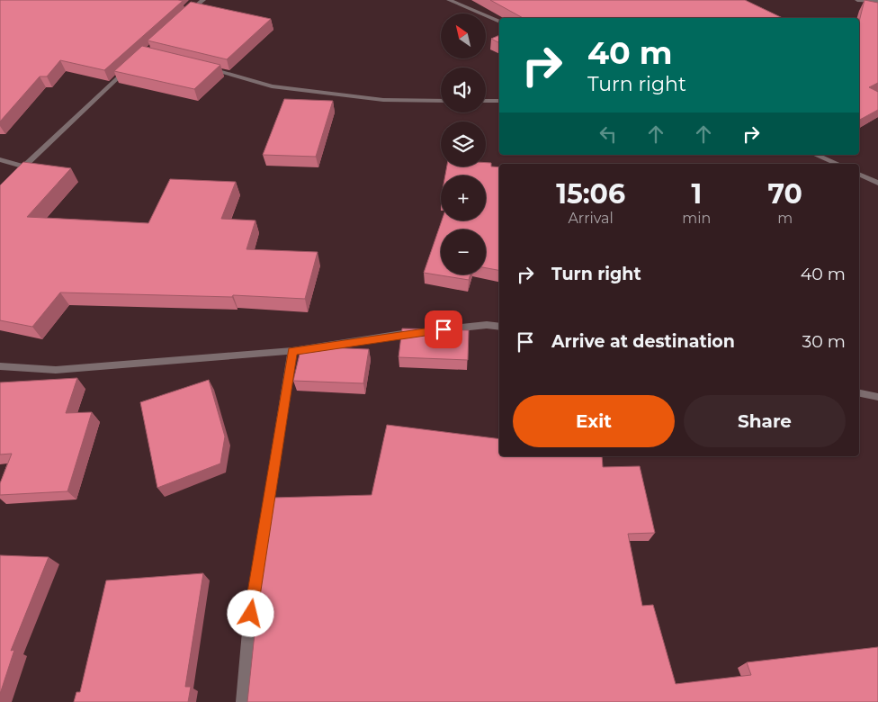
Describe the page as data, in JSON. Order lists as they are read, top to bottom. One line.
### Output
{"north":"top left","page":{"map_buttons":["+","−"],"turn":["40 m","Turn right"],"eta":["15:06","Arrival","1","min","70","m"],"list":[{"name":"Turn right","value":"40 m"},{"name":"Arrive at destination","value":"30 m"}],"buttons":["Exit","Share"]}}
